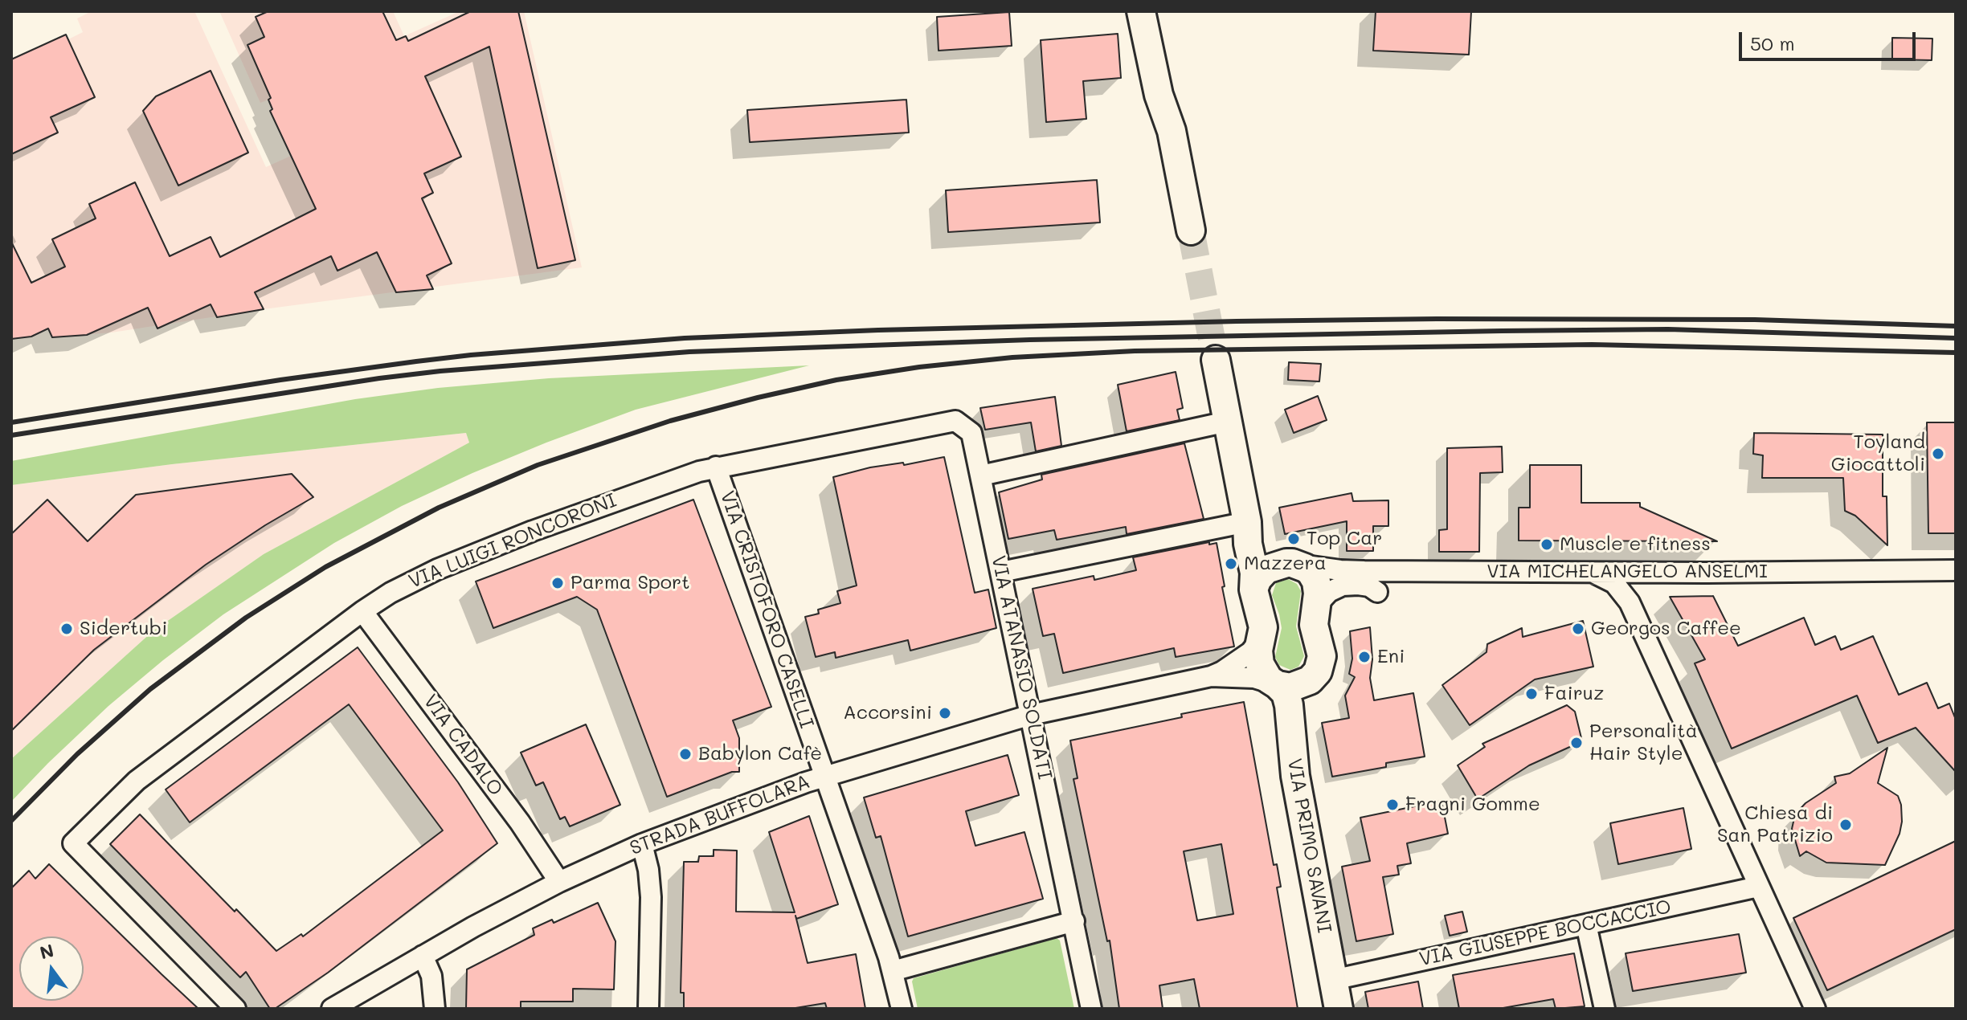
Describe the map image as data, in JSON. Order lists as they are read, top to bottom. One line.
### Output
{"streets":{"street":["VIA LUIGI RONCORONI","VIA MICHELANGELO ANSELMI","VIA CRISTOFORO CASELLI","VIA ATANASIO SOLDATI","VIA CADALO","STRADA BUFFOLARA","VIA PRIMO SAVANI","VIA GIUSEPPE BOCCACCIO"]},"crossings":[["VIA LUIGI RONCORONI","VIA CRISTOFORO CASELLI"],["VIA LUIGI RONCORONI","VIA ATANASIO SOLDATI"],["VIA LUIGI RONCORONI","VIA CADALO"],["VIA CRISTOFORO CASELLI","STRADA BUFFOLARA"],["VIA ATANASIO SOLDATI","STRADA BUFFOLARA"],["VIA CADALO","STRADA BUFFOLARA"],["STRADA BUFFOLARA","VIA PRIMO SAVANI"],["VIA PRIMO SAVANI","VIA GIUSEPPE BOCCACCIO"]],"places":["Toyland Giocattoli","Top Car","Muscle e fitness","Mazzera","Parma Sport","Sidertubi","Georgos Caffee","Eni","Fairuz","Accorsini","Personalità Hair Style","Babylon Cafè","Fragni Gomme","Chiesa di San Patrizio"],"scale_bar":"50 m","north":"top"}
